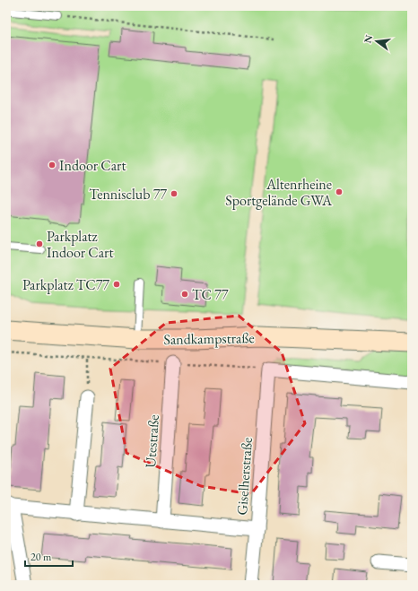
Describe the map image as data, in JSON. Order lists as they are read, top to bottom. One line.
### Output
{"streets":{"street":["Sandkampstraße","Utestraße","Giselherstraße"]},"places":["Indoor Cart","Altenrheine Sportgelände GWA","Tennisclub 77","Parkplatz Indoor Cart","Parkplatz TC77","TC 77"],"scale_bar":"20 m","north":"left"}
